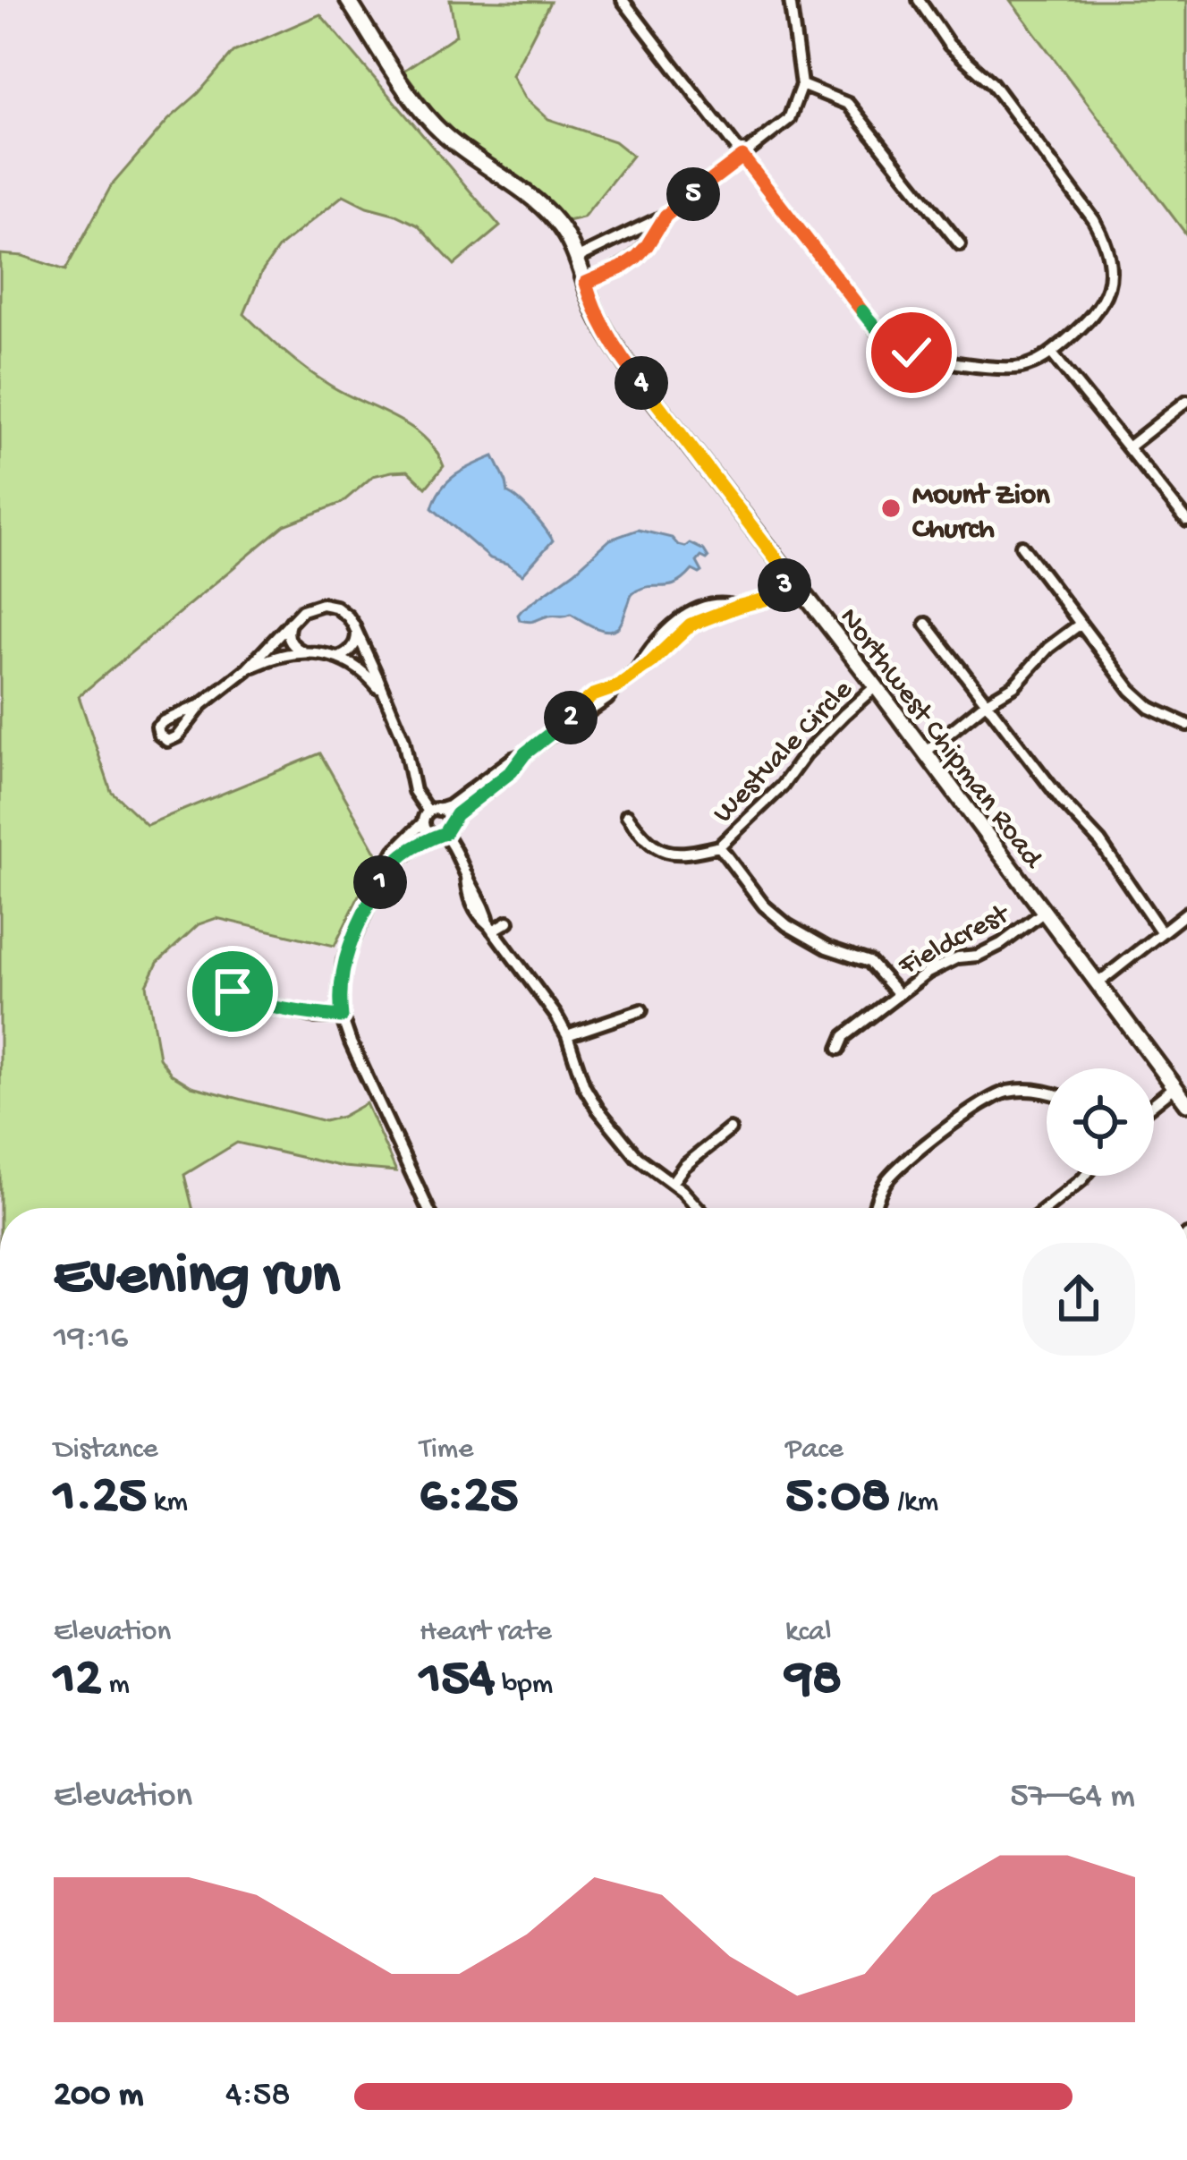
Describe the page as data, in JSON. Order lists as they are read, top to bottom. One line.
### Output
{"streets":{"main road":["Northwest Chipman Road"],"street":["Westvale Circle","Fieldcrest"]},"crossings":[["Northwest Chipman Road","Westvale Circle"],["Northwest Chipman Road","Fieldcrest"]],"places":["Mount Zion Church"],"page":{"pins":["5","4","3","2","1"],"heading":["Evening run","19:16"],"stats":[["Distance","1.25 km"],["Time","6:25"],["Pace","5:08 /km"],["Elevation","12 m"],["Heart rate","154 bpm"],["kcal","98"]],"chart":["Elevation","57–64 m"],"list":[{"name":"200 m","note":"4:58"}]}}
